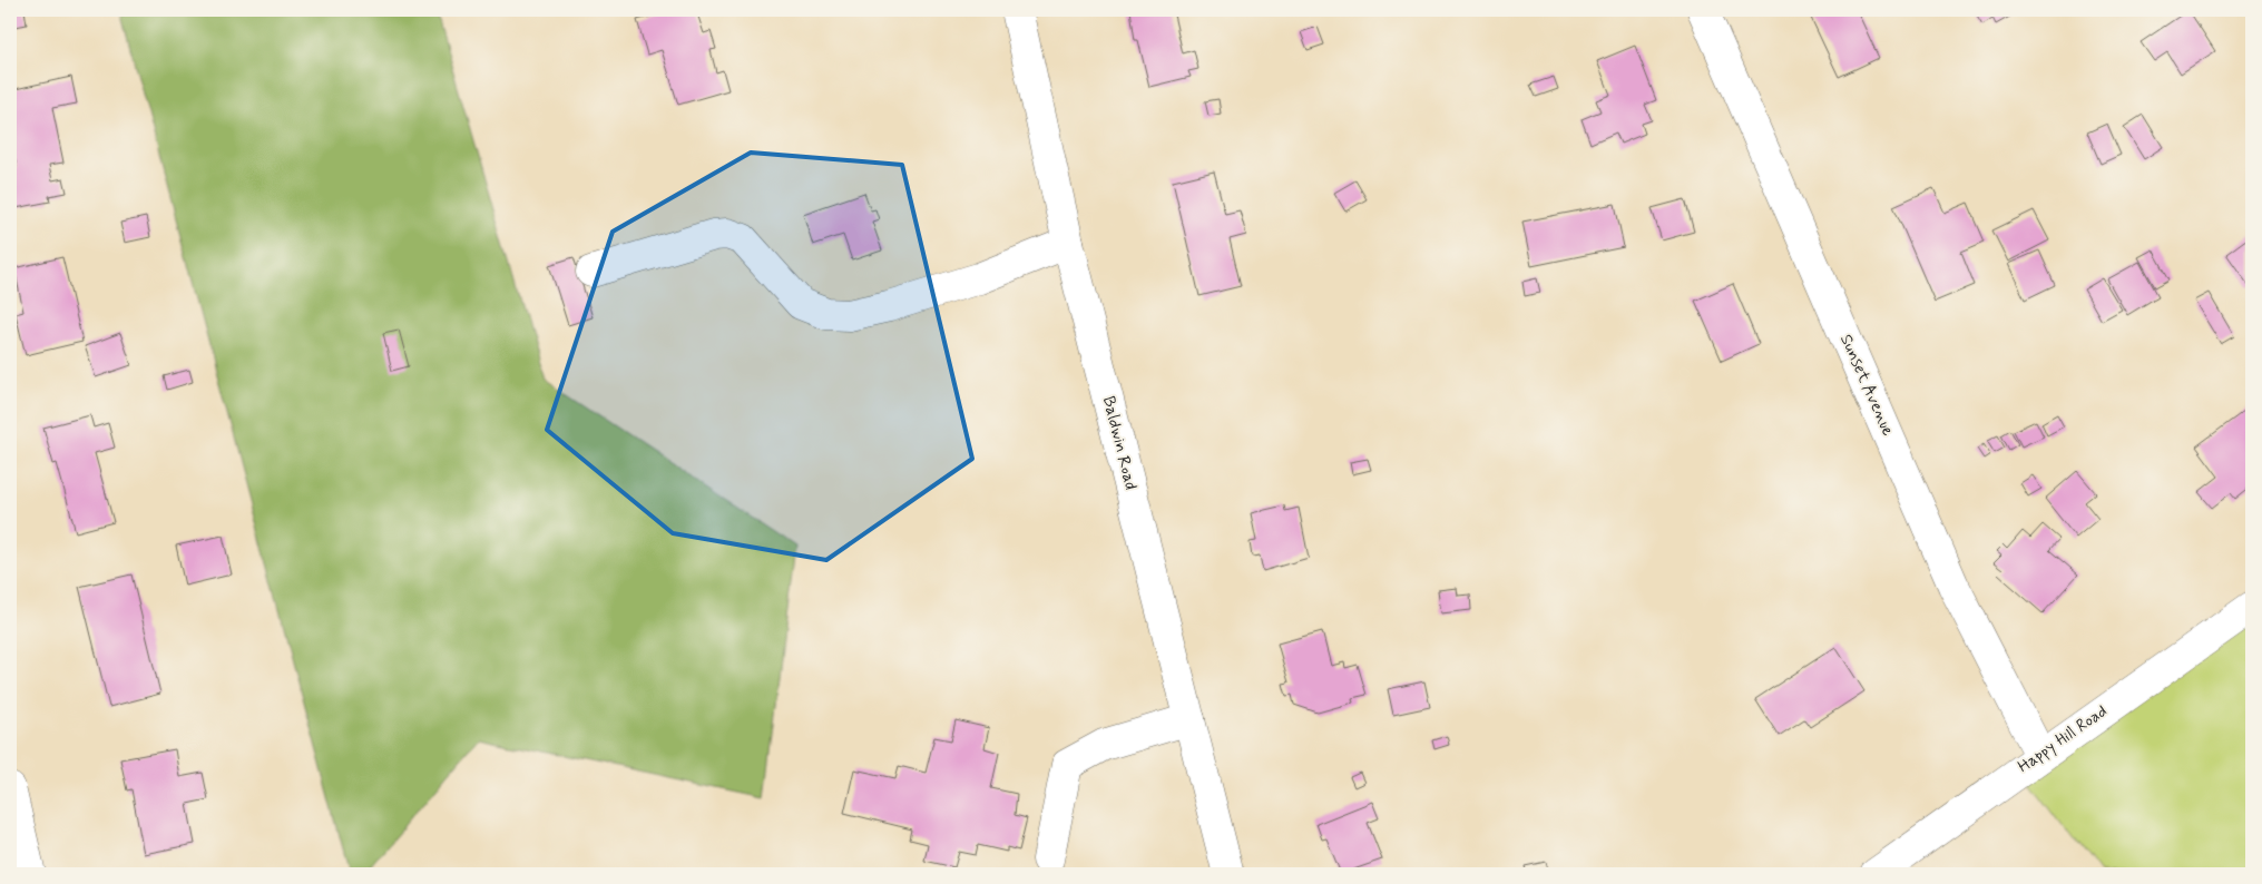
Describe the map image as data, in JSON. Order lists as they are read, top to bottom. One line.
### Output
{"streets":{"street":["Sunset Avenue","Baldwin Road","Happy Hill Road"]},"crossings":[["Sunset Avenue","Happy Hill Road"]]}
